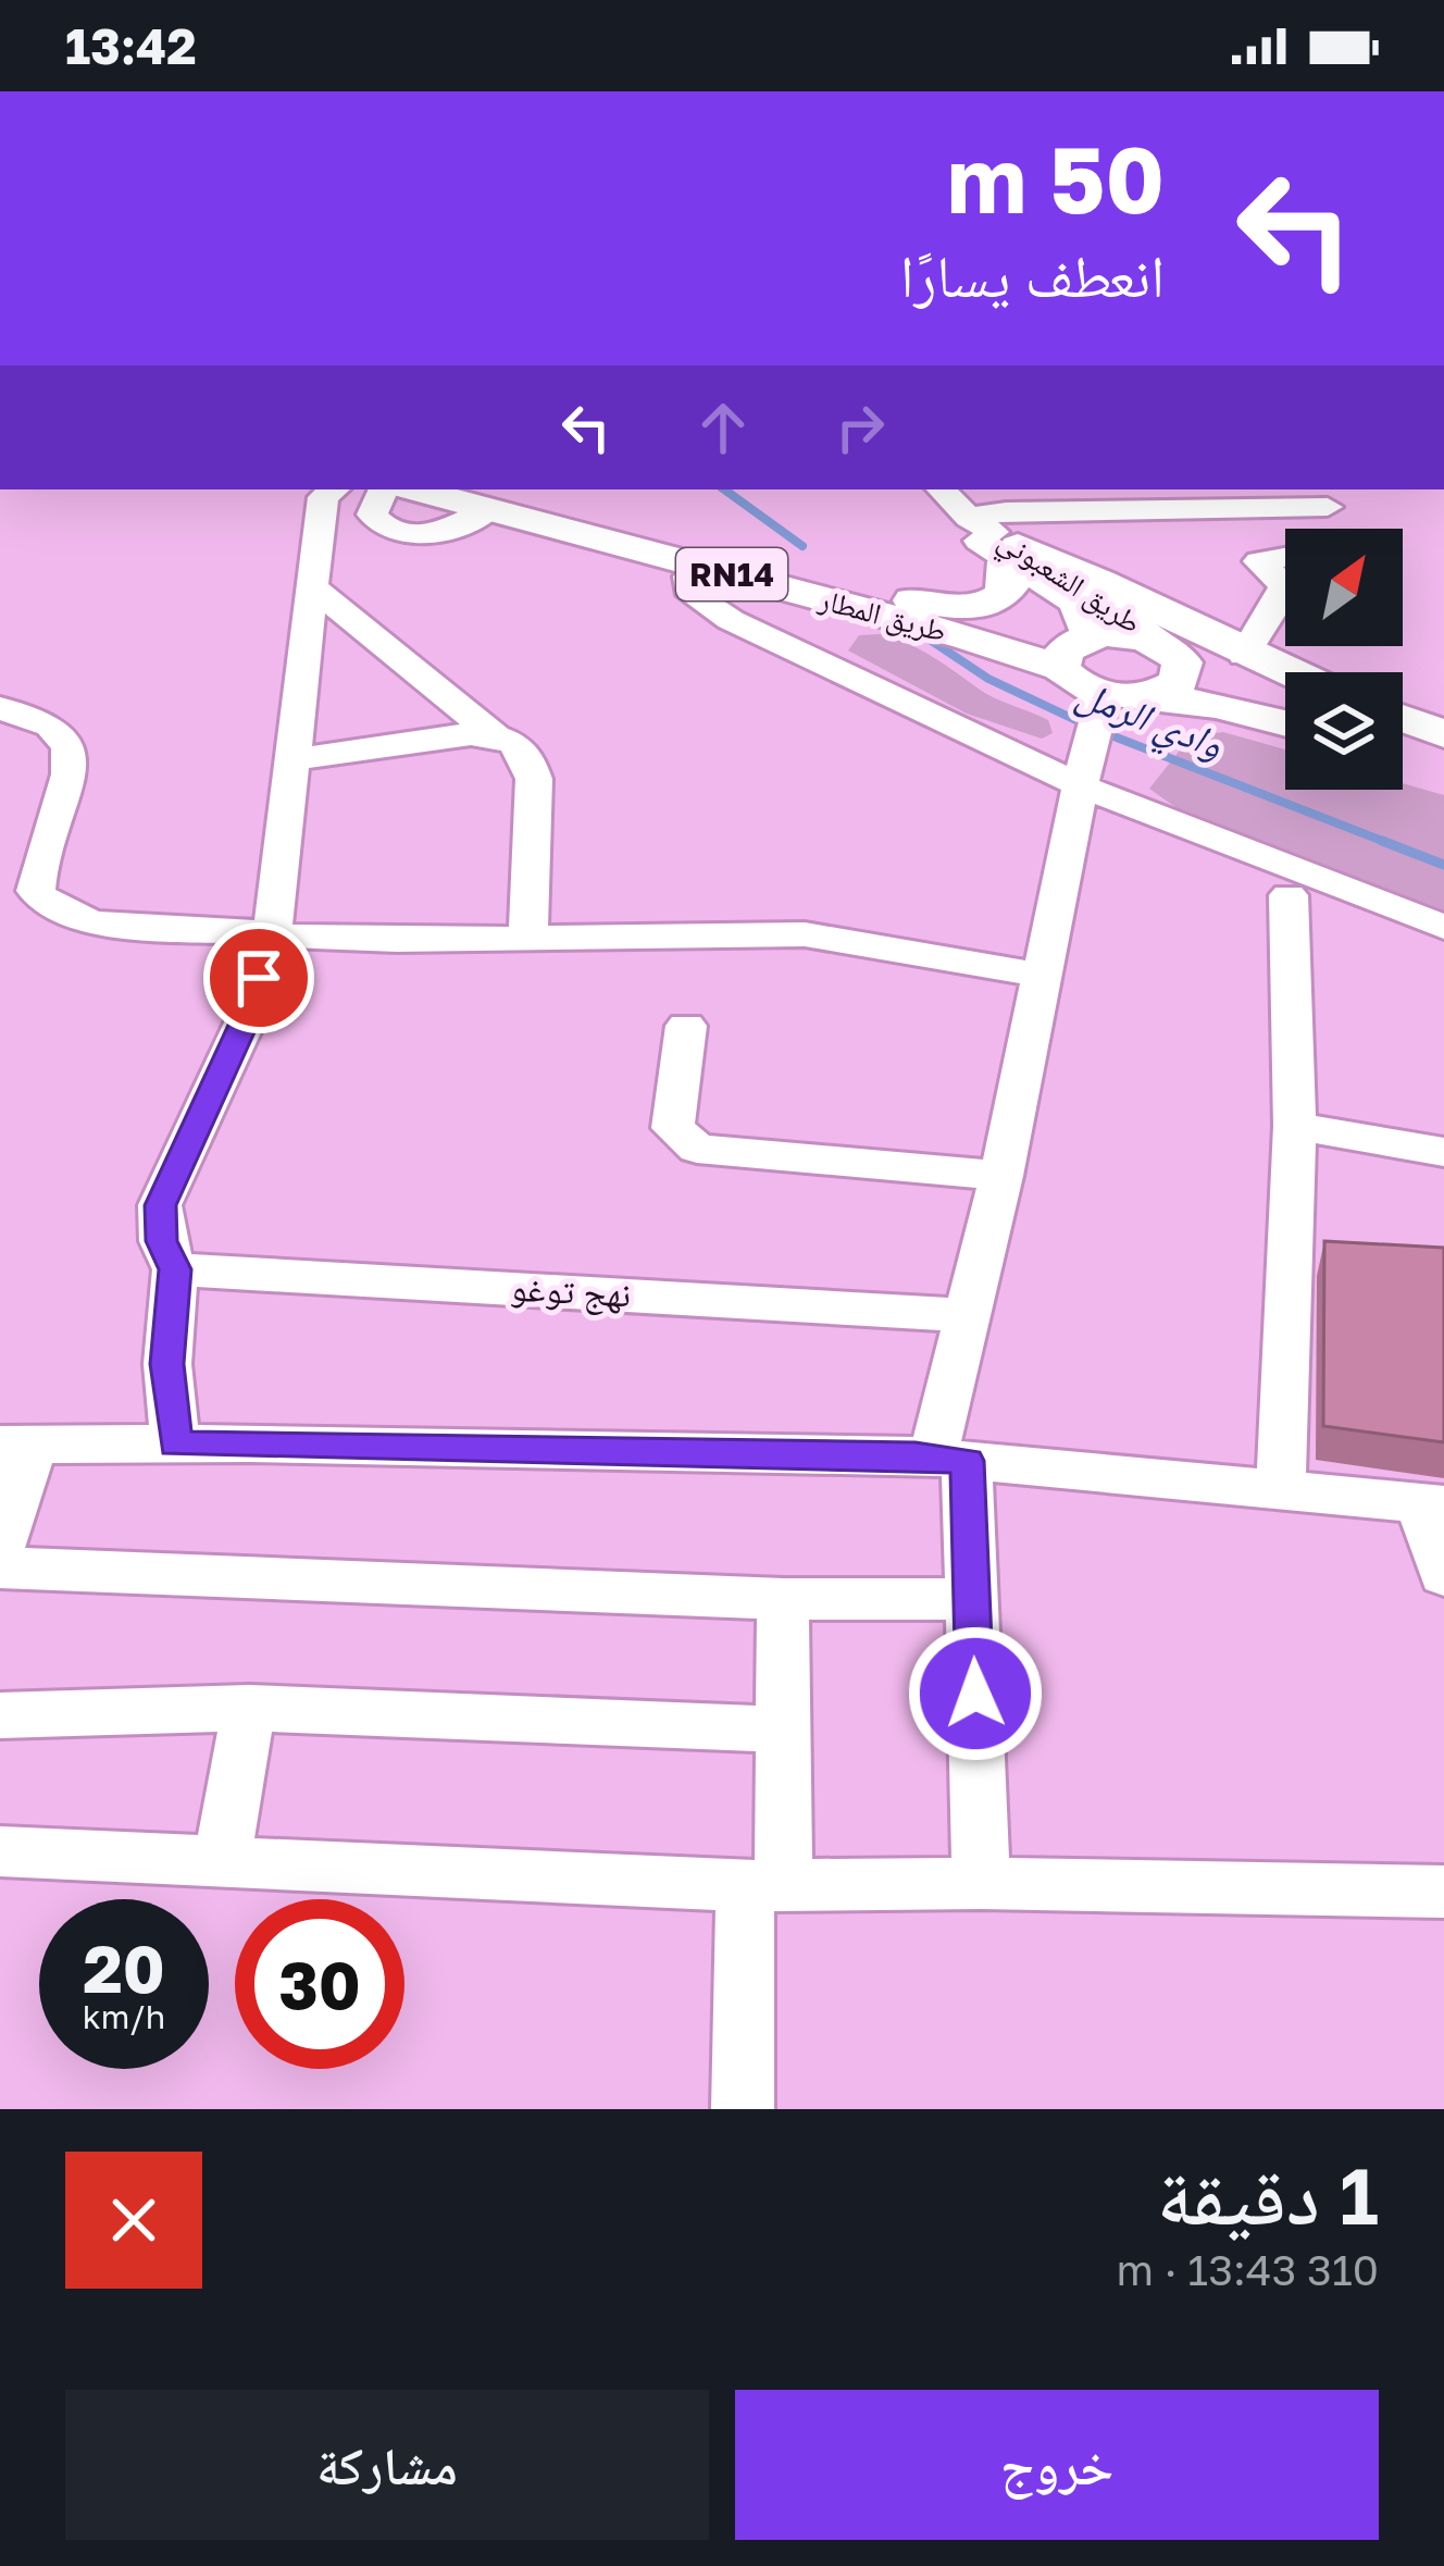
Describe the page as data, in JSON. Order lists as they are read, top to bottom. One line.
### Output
{"streets":{"main road":["RN14","طريق المطار"],"street":["طريق الشعبوني","نهج توغو"]},"crossings":[["RN14","طريق الشعبوني"],["RN14","طريق المطار"],["طريق الشعبوني","طريق المطار"]],"water":["وادي الرمل"],"north":"top right","page":{"status":"13:42","turn":["50 m","انعطف يسارًا"],"speed":"20 km/h","limit":"30","heading":["1 دقيقة","310 m · 13:43"],"buttons":["خروج","مشاركة"]}}
